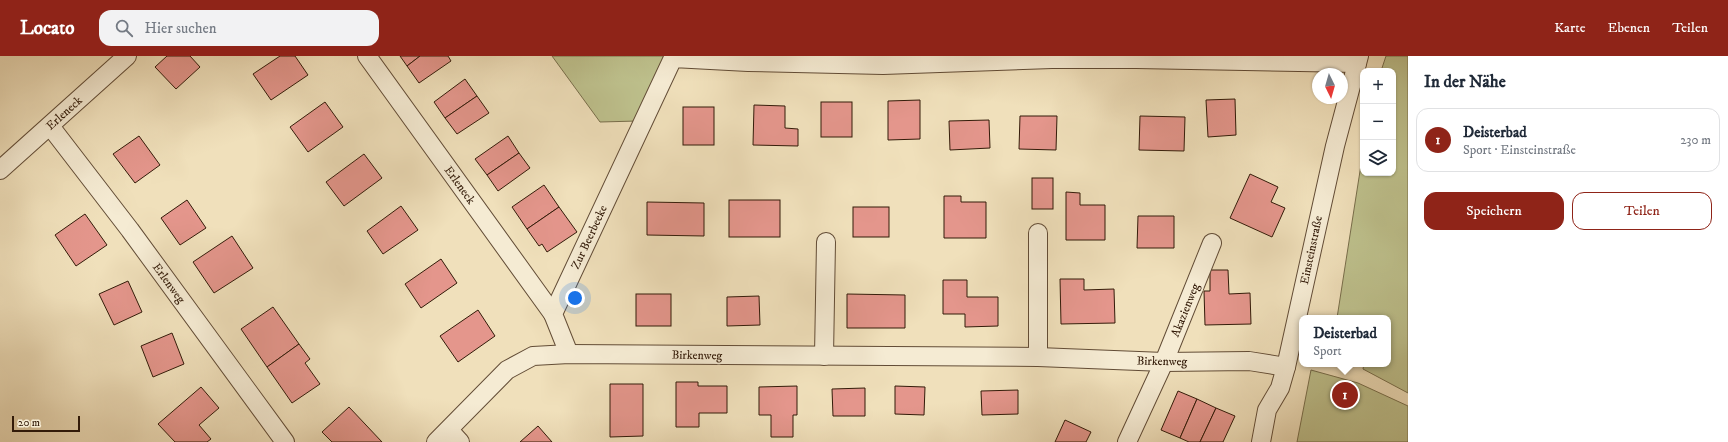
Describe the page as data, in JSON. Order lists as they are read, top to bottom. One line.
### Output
{"streets":{"street":["Erleneck","Zur Beerbeeke","Einsteinstraße","Erlenweg","Akazienweg","Birkenweg"]},"crossings":[["Erleneck","Zur Beerbeeke"],["Erleneck","Erlenweg"],["Zur Beerbeeke","Einsteinstraße"],["Einsteinstraße","Birkenweg"],["Akazienweg","Birkenweg"]],"scale_bar":"20 m","north":"bottom","page":{"header":"Locato","search":"Hier suchen","nav":["Karte","Ebenen","Teilen"],"heading":"In der Nähe","map_buttons":["+","−"],"list":[{"mark":"1","name":"Deisterbad","note":"Sport · Einsteinstraße","value":"230 m"}],"buttons":["Speichern","Teilen"],"popup":["Deisterbad","Sport"],"pins":"1","scale":"20 m"}}
